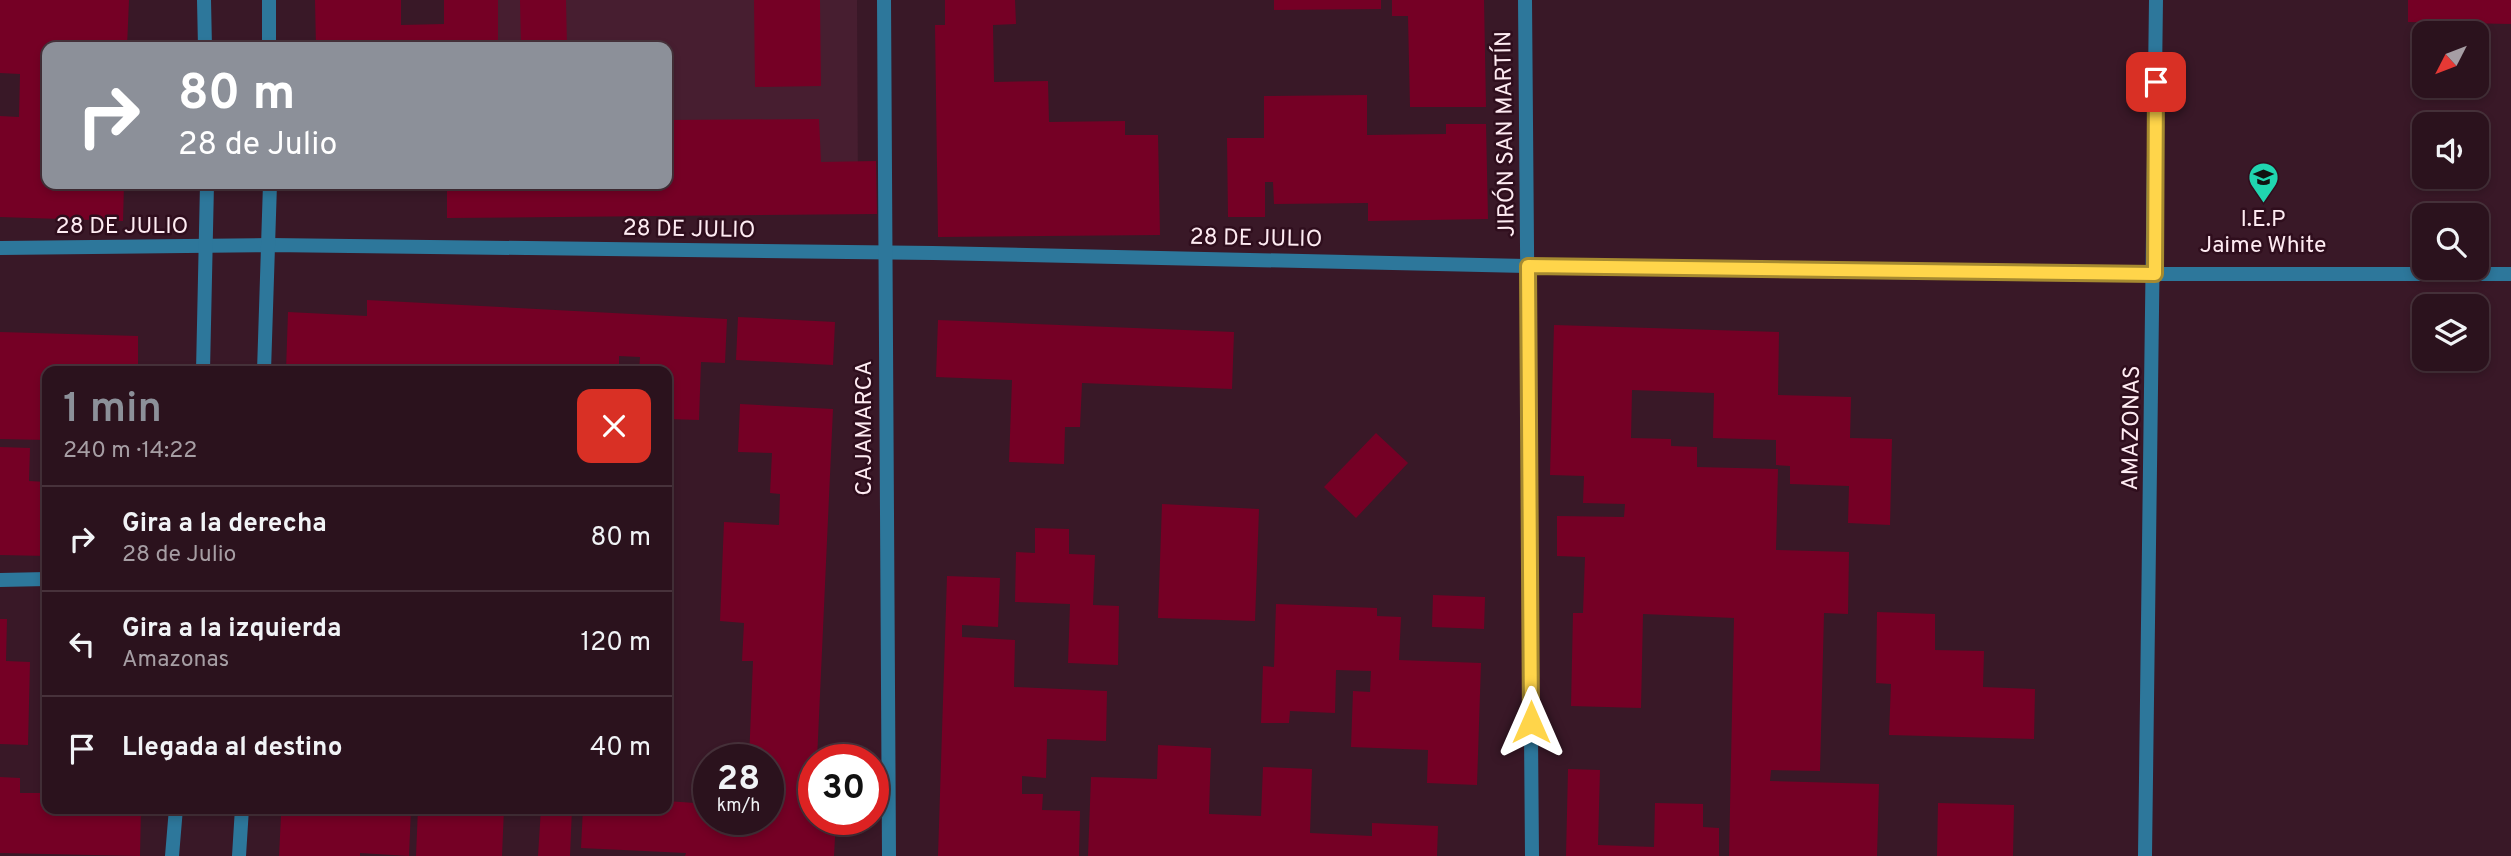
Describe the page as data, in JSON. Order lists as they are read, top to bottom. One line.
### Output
{"streets":{"street":["JIRÓN SAN MARTÍN","28 DE JULIO","CAJAMARCA","AMAZONAS"]},"crossings":[["JIRÓN SAN MARTÍN","28 DE JULIO"],["28 DE JULIO","CAJAMARCA"],["28 DE JULIO","AMAZONAS"]],"places":{"school or university":["I.E.P Jaime White"]},"north":"bottom left","page":{"turn":["80 m","28 de Julio"],"heading":["1 min","240 m · 14:22"],"list":[{"name":"Gira a la derecha","note":"28 de Julio","value":"80 m"},{"name":"Gira a la izquierda","note":"Amazonas","value":"120 m"},{"name":"Llegada al destino","value":"40 m"}],"speed":"28 km/h","limit":"30"}}
